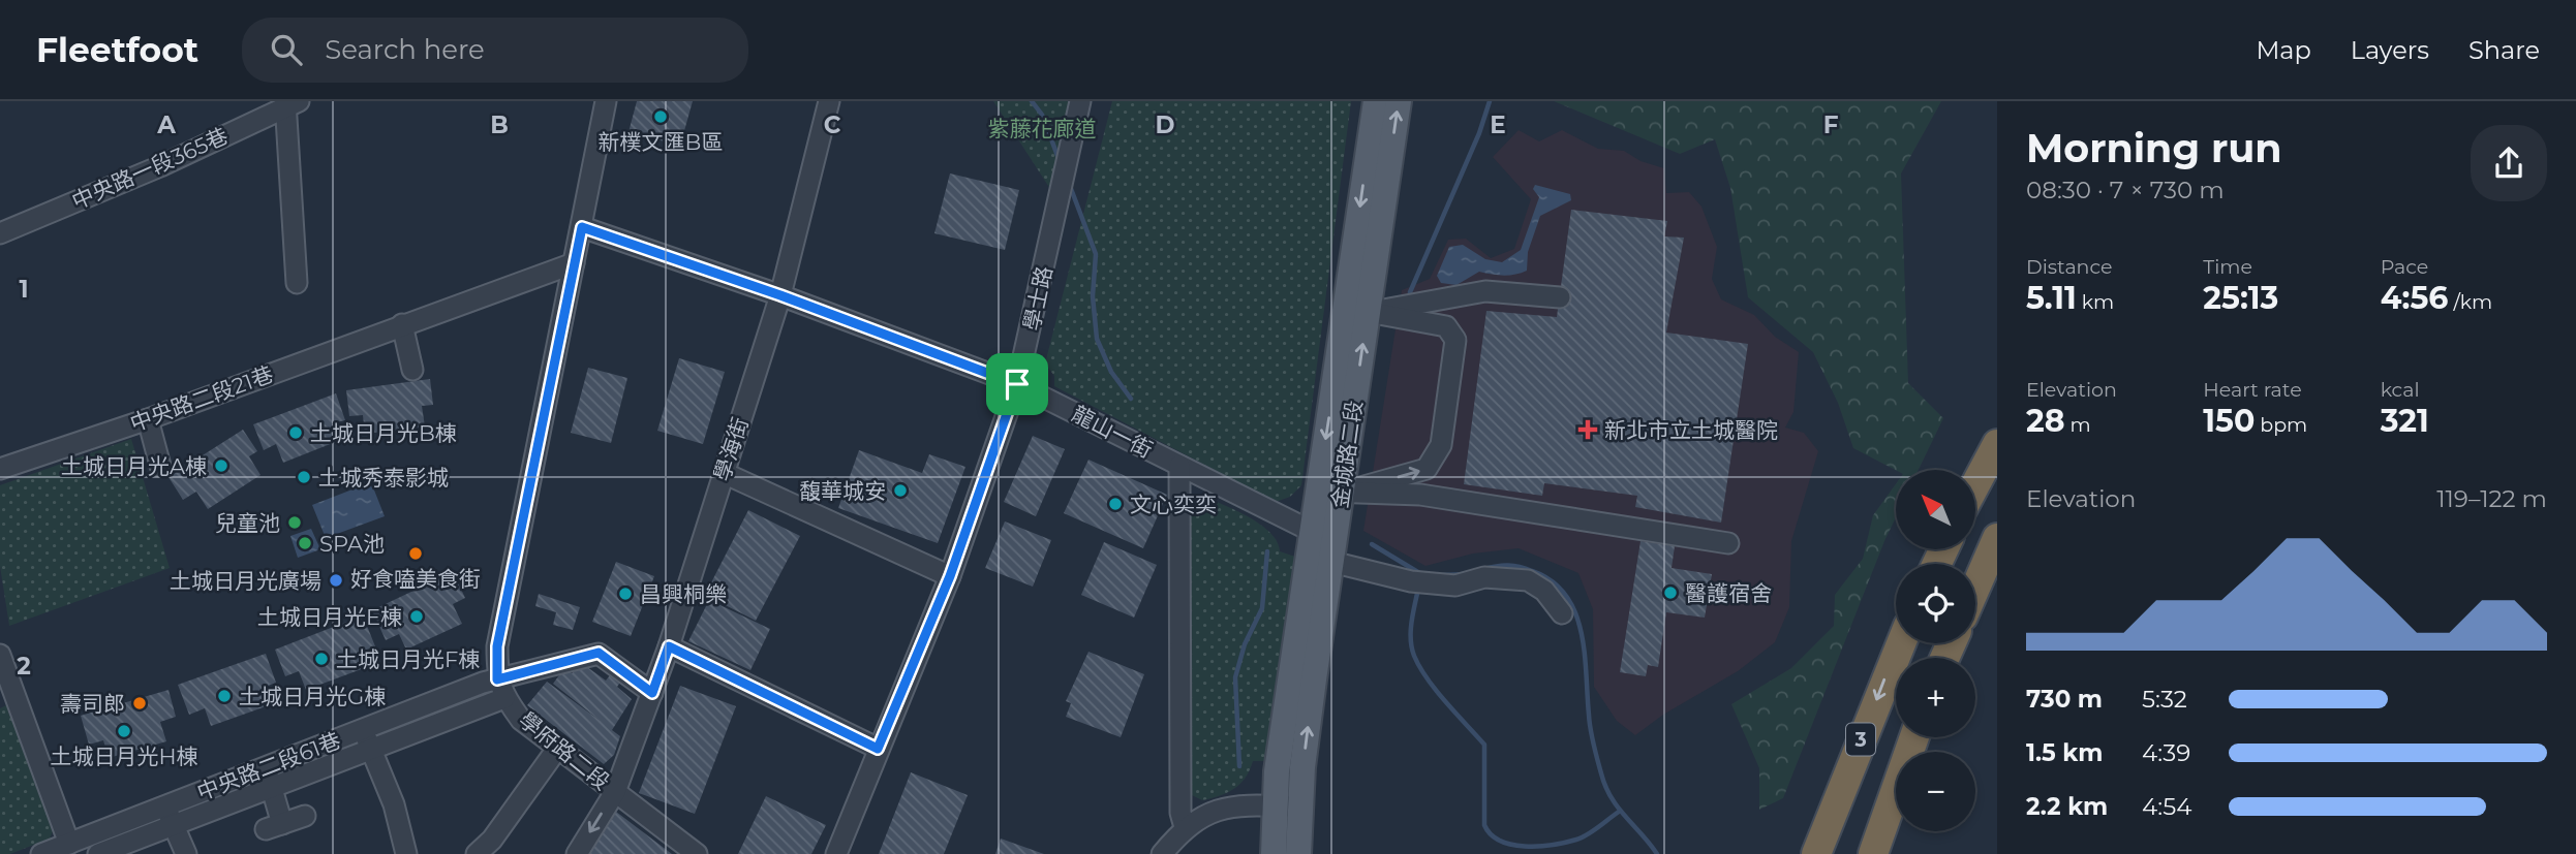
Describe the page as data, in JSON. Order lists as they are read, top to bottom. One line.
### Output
{"streets":{"highway":["3"],"main road":["金城路二段"],"street":["中央路一段365巷","學士路","中央路二段21巷","龍山一街","學海街","學府路二段","中央路二段61巷"]},"crossings":[["學士路","龍山一街"],["龍山一街","學海街"],["龍山一街","金城路二段"],["學海街","學府路二段"],["學府路二段","中央路二段61巷"]],"parks":["紫藤花廊道"],"places":{"other":["新樸文匯B區","土城日月光B棟","土城日月光A棟","土城秀泰影城","馥華城安","文心奕奕","兒童池","SPA池","好食嗑美食街","土城日月光廣場","醫護宿舍","昌興桐樂","土城日月光E棟","土城日月光F棟","土城日月光G棟","壽司郎","土城日月光H棟"],"health":["新北市立土城醫院"]},"north":"top left","page":{"header":"Fleetfoot","search":"Search here","nav":["Map","Layers","Share"],"heading":["Morning run","08:30 · 7 × 730 m"],"stats":[["Distance","5.11 km"],["Time","25:13"],["Pace","4:56 /km"],["Elevation","28 m"],["Heart rate","150 bpm"],["kcal","321"]],"map_buttons":["+","−"],"chart":["Elevation","119–122 m"],"list":[{"name":"730 m","note":"5:32"},{"name":"1.5 km","note":"4:39"},{"name":"2.2 km","note":"4:54"}]},"grid":{"columns":["A","B","C","D","E","F"],"rows":["1","2"]}}
